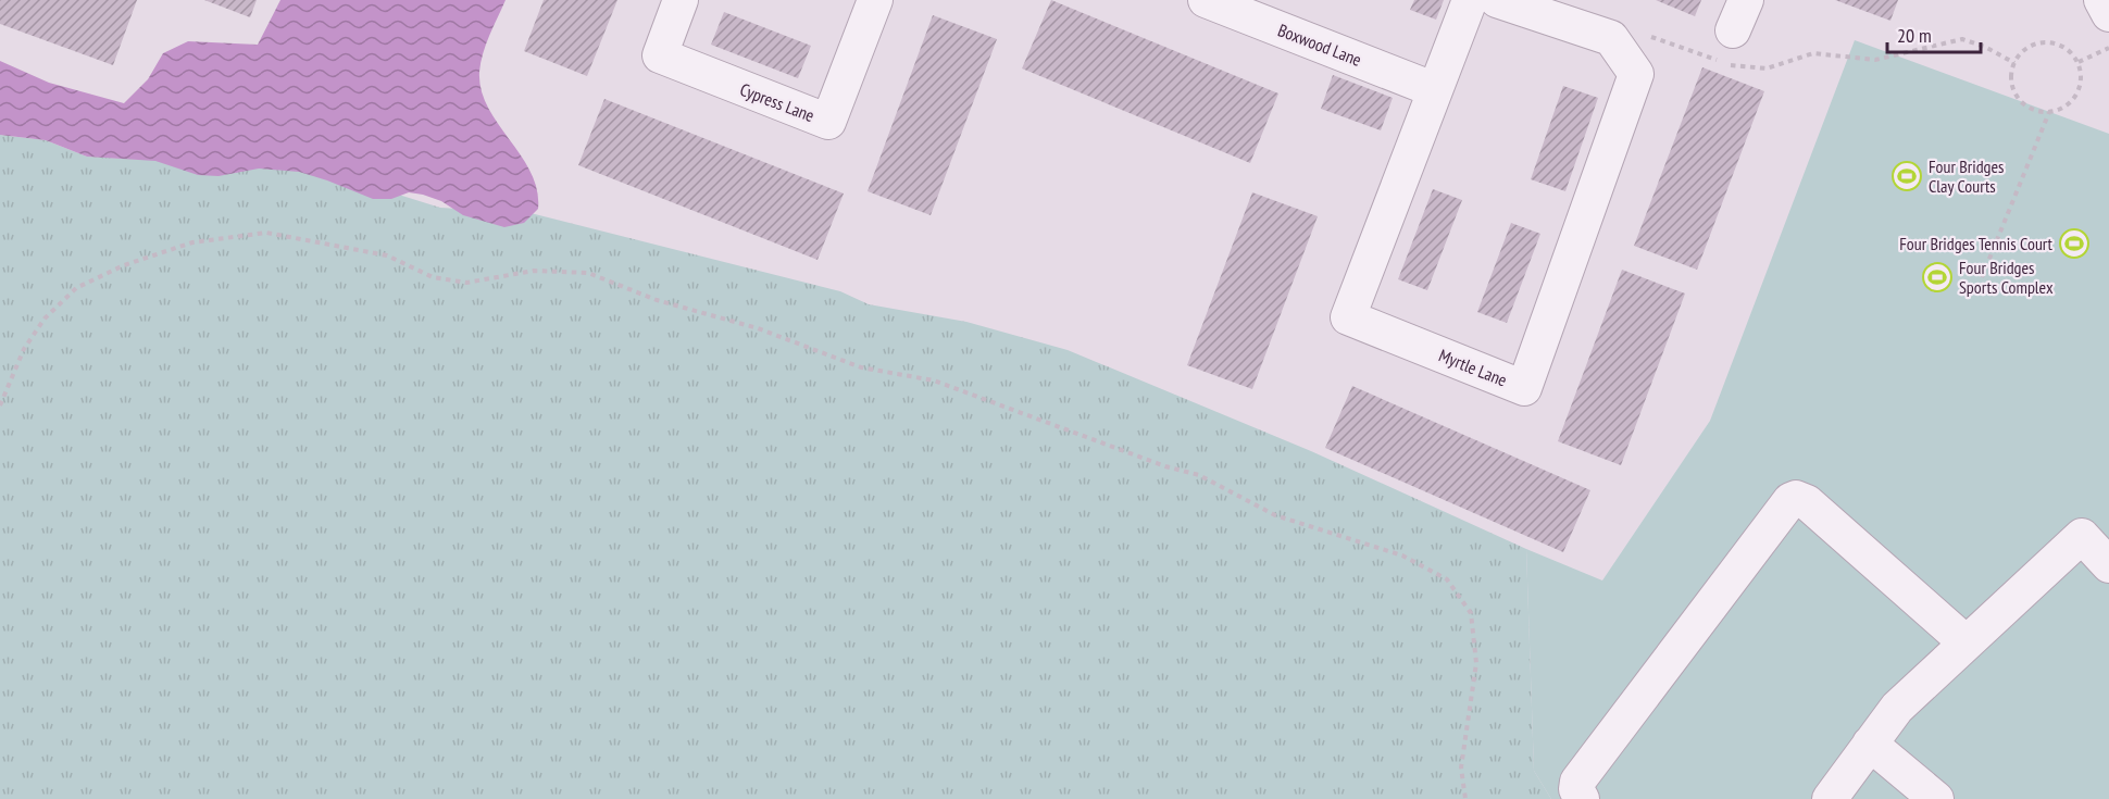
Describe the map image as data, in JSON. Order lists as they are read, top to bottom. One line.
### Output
{"streets":{"street":["Boxwood Lane","Cypress Lane","Myrtle Lane"]},"crossings":[["Boxwood Lane","Myrtle Lane"]],"places":{"sports":["Four Bridges Clay Courts","Four Bridges Tennis Court","Four Bridges Sports Complex"]},"scale_bar":"20 m"}
